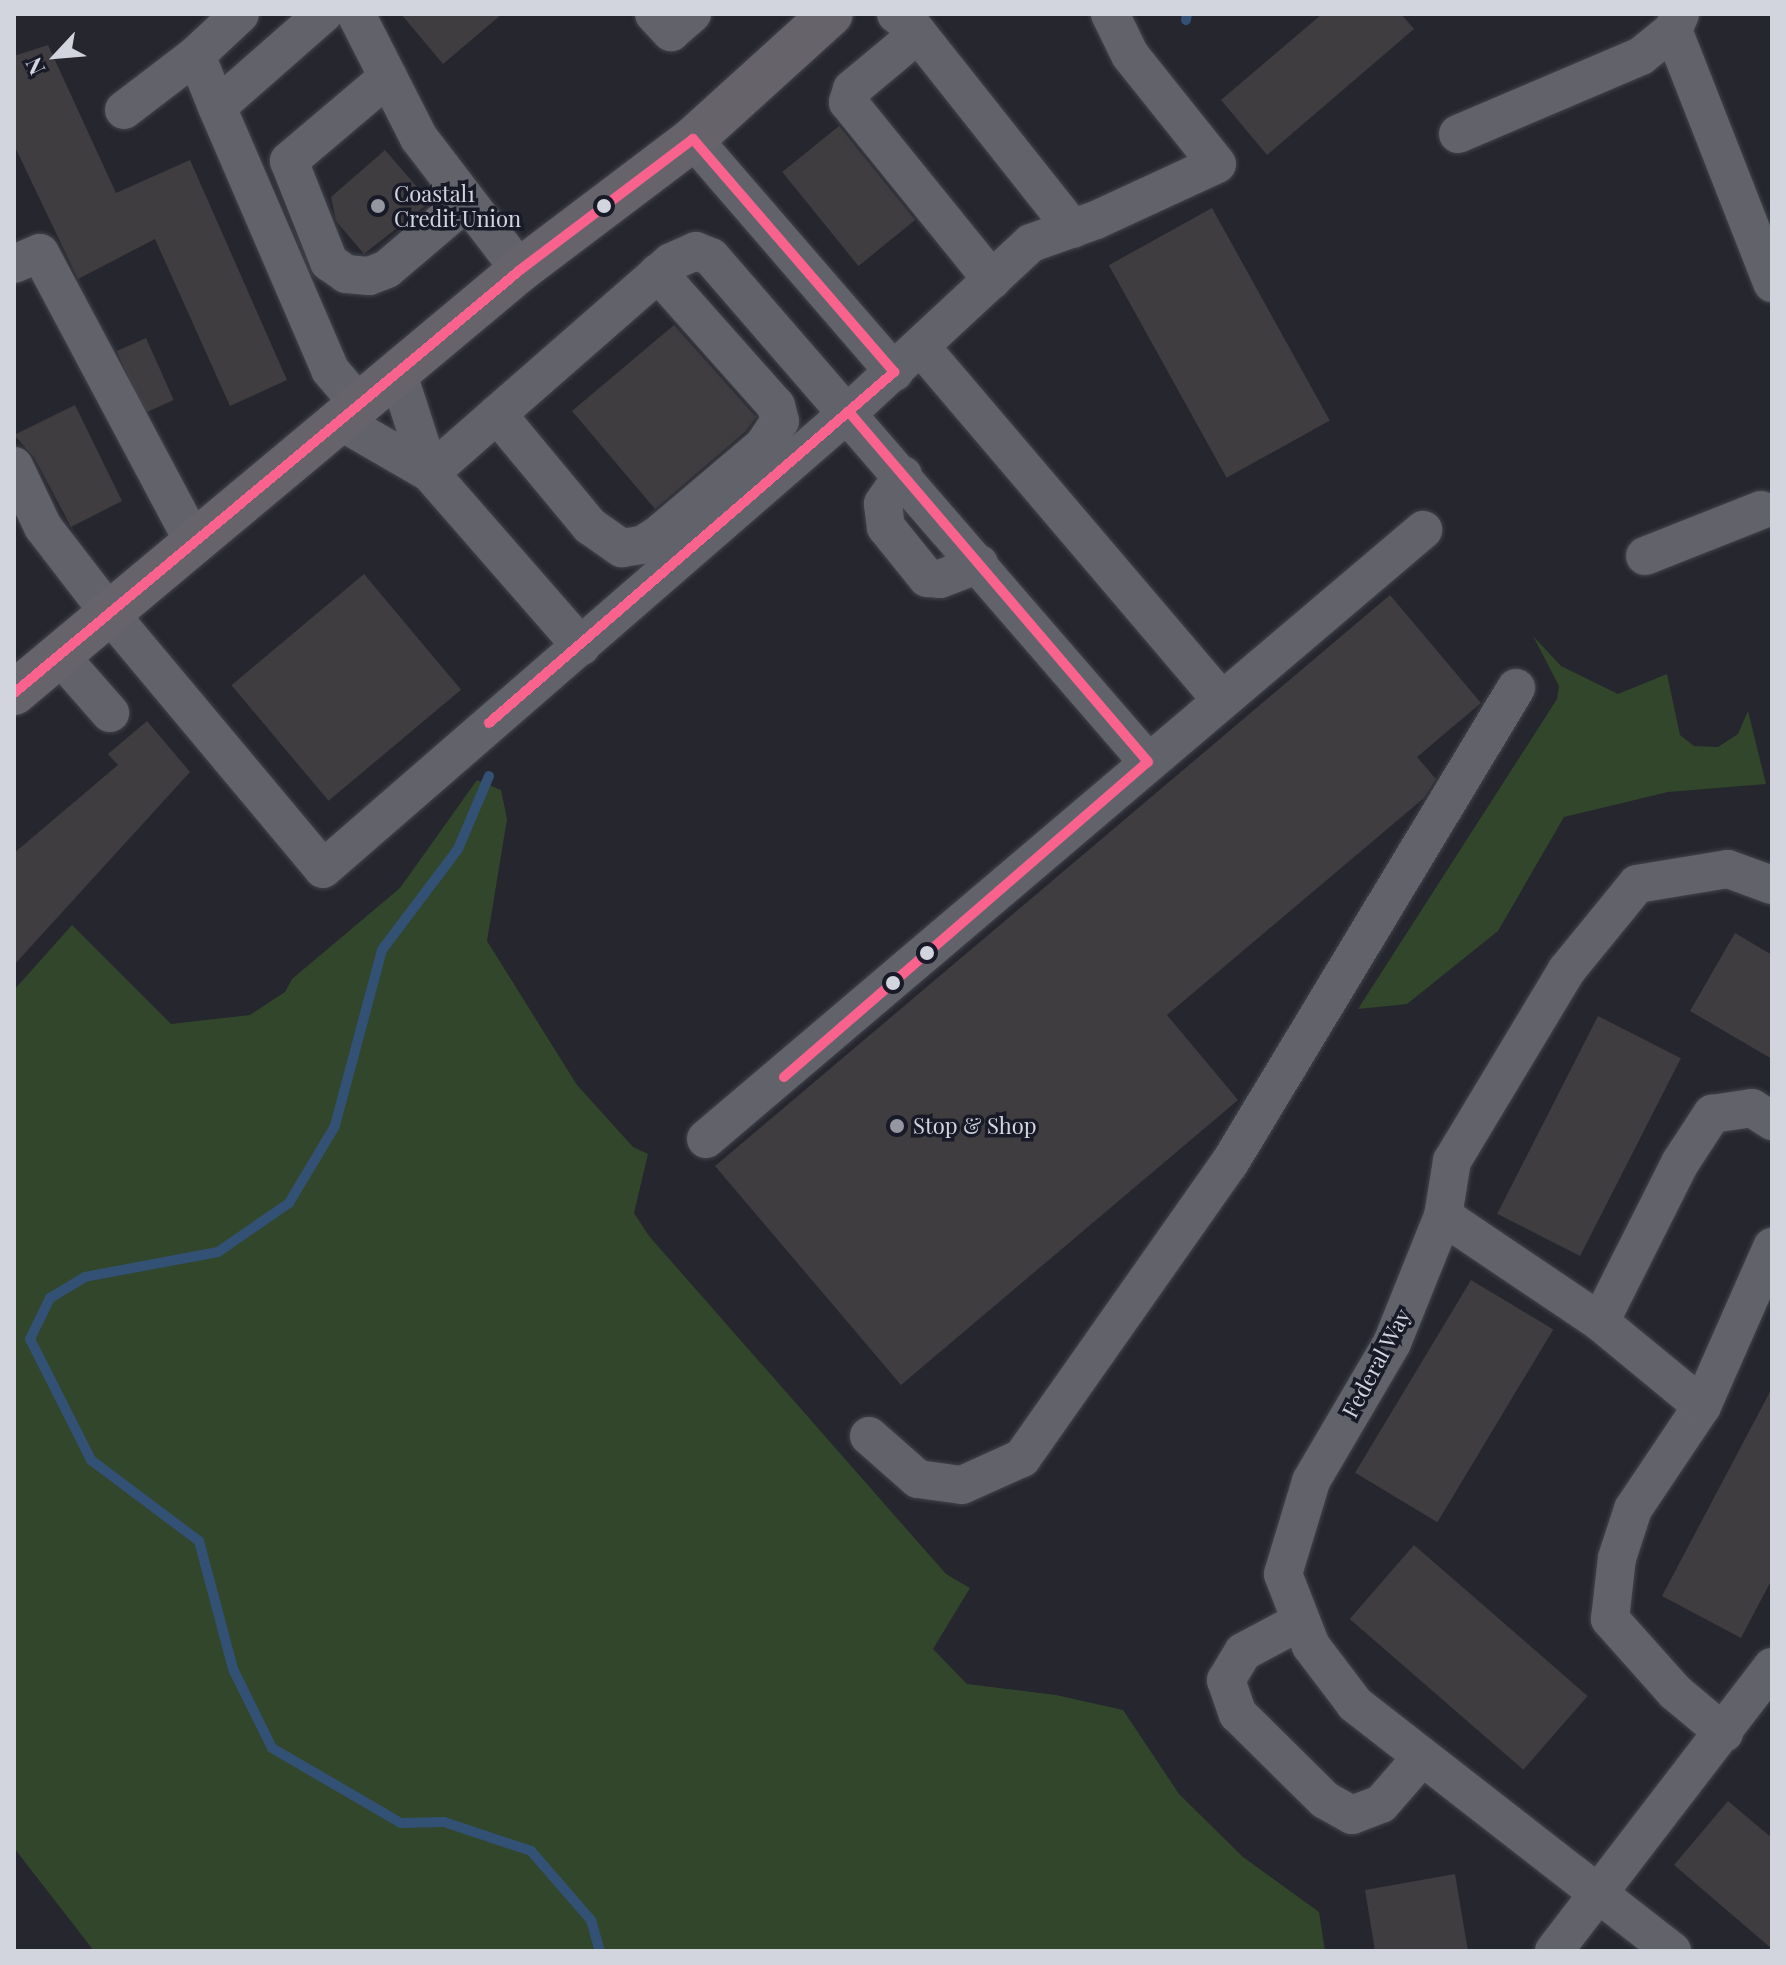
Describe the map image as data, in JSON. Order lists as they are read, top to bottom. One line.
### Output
{"streets":{"street":["Federal Way"]},"places":["Coastal1 Credit Union","Stop & Shop"],"north":"bottom left"}
